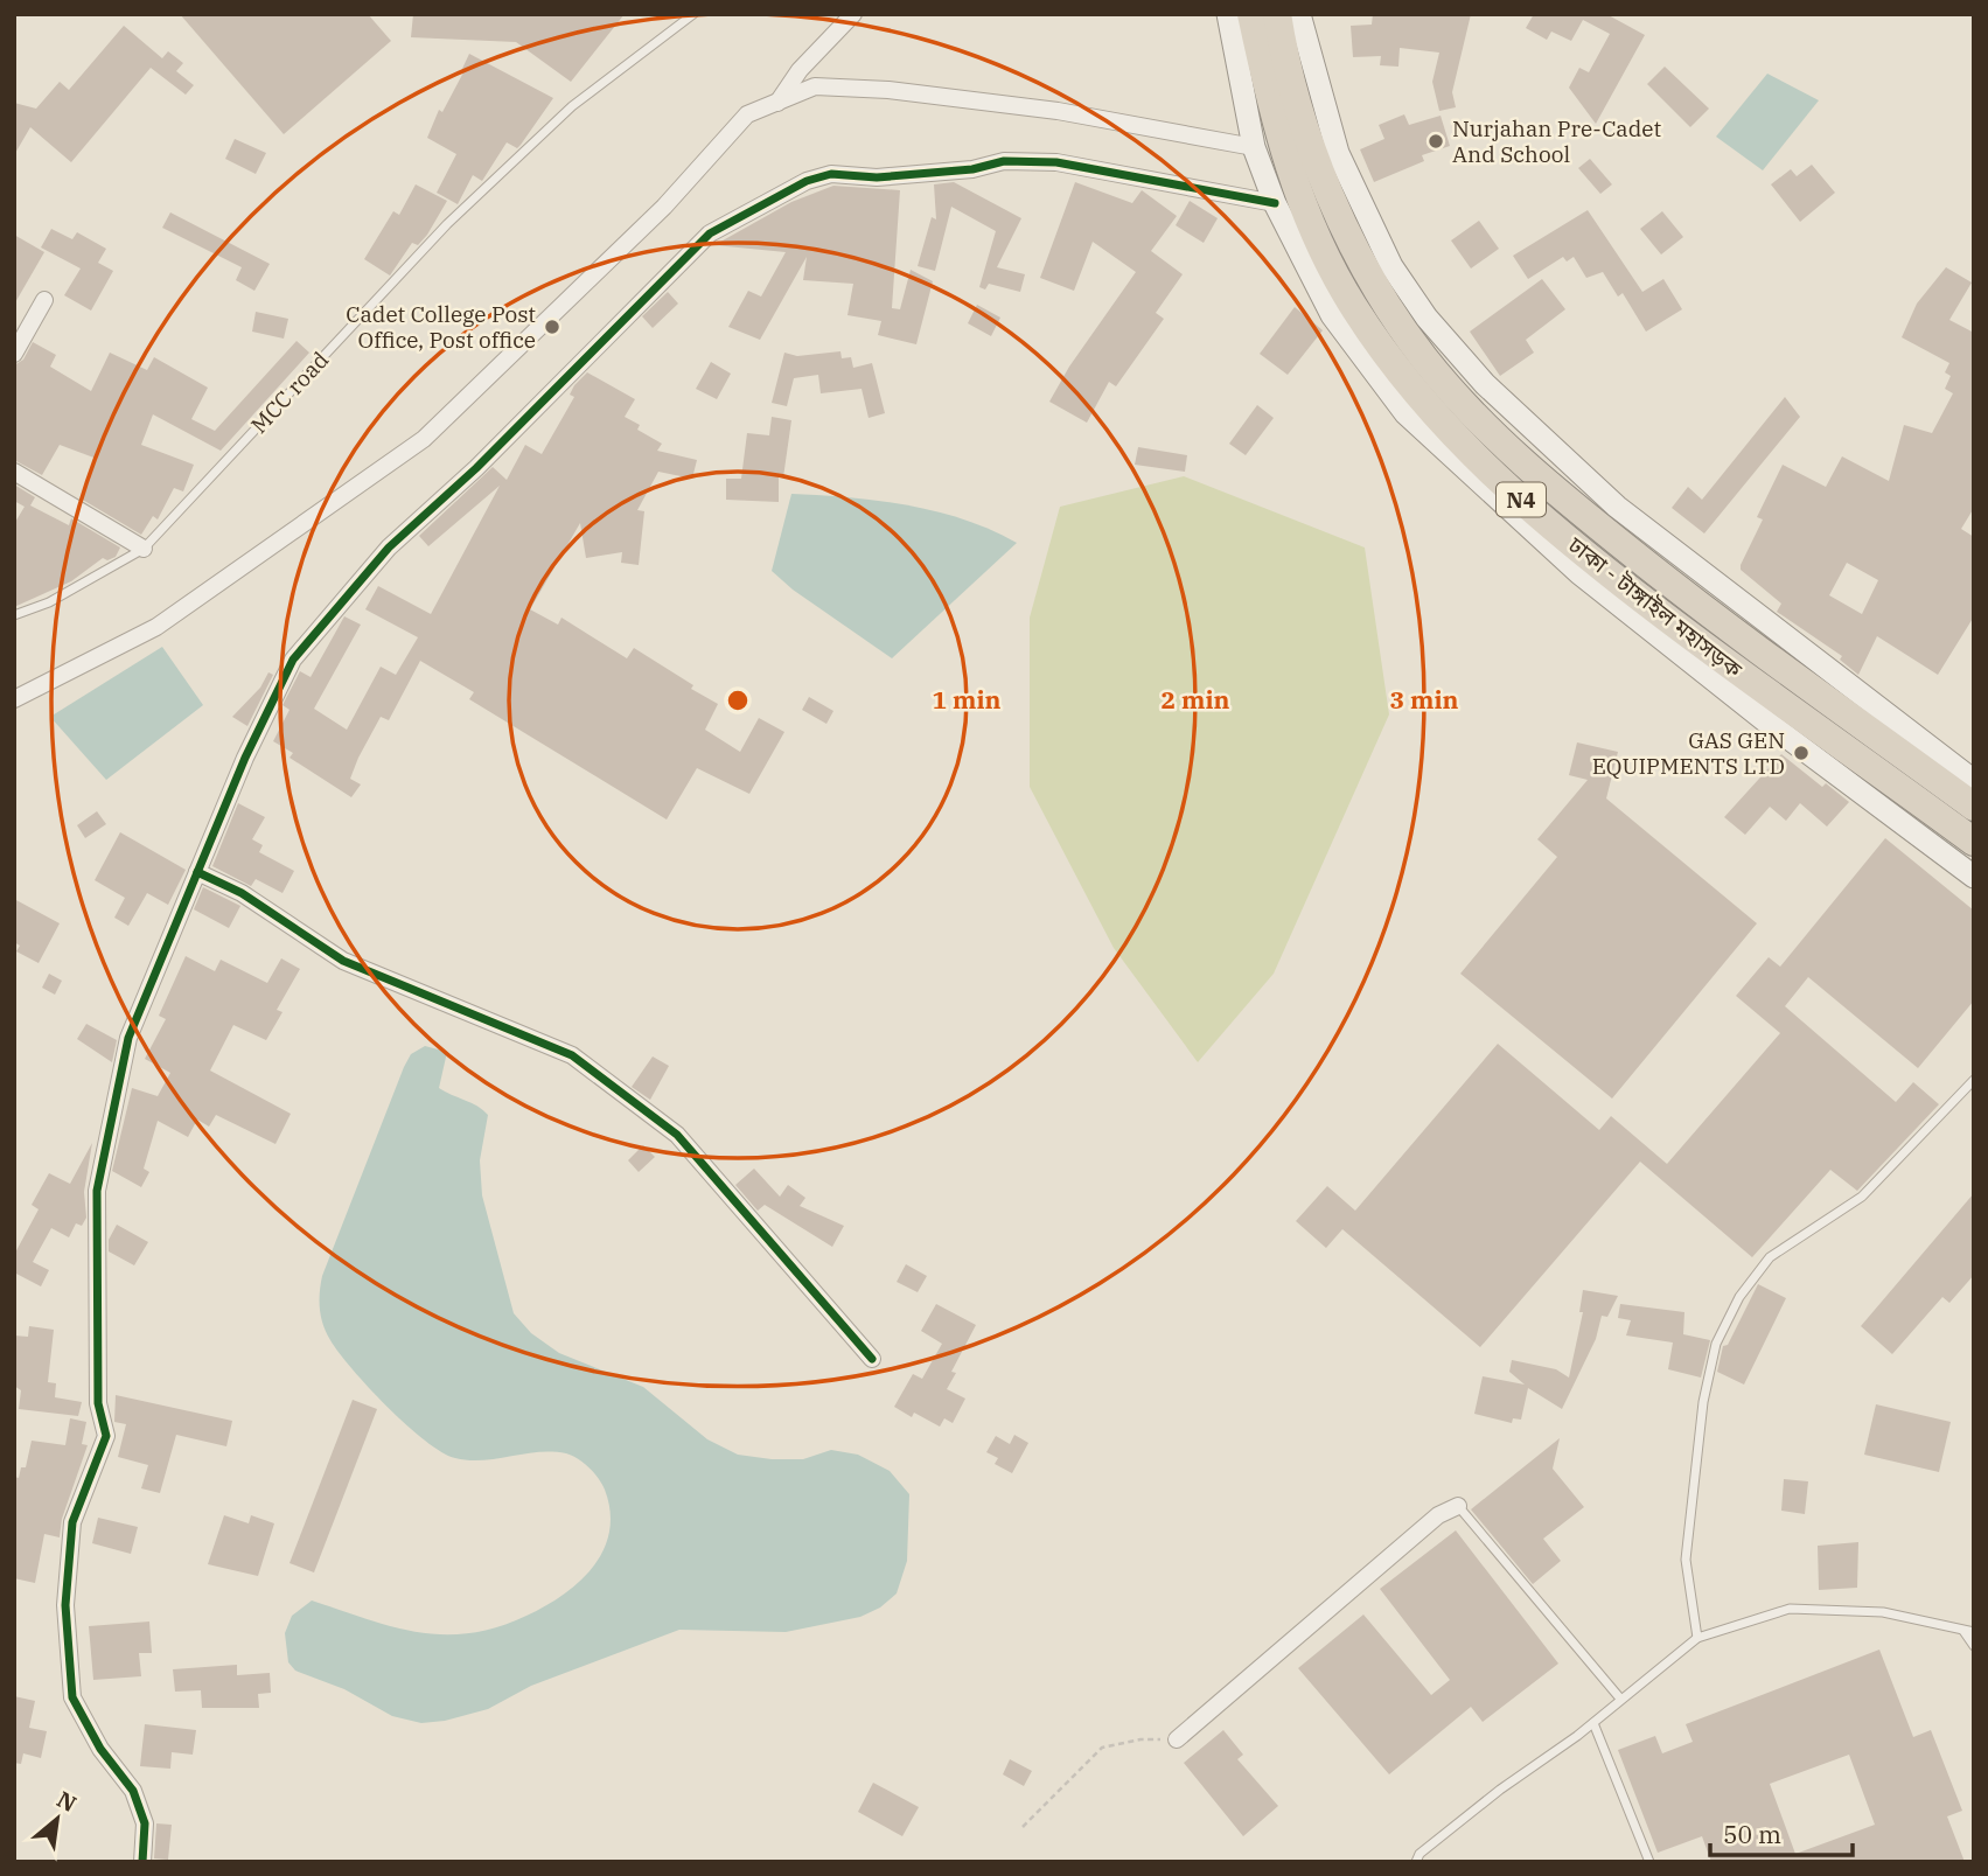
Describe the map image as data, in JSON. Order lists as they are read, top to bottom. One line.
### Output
{"streets":{"highway":["N4","ঢাকা - টাঙ্গাইল মহাসড়ক"],"lane":["MCC road"]},"places":["Nurjahan Pre-Cadet And School","Cadet College Post Office, Post office","GAS GEN EQUIPMENTS LTD"],"scale_bar":"50 m","north":"top right","rings":["1 min","2 min","3 min"]}
